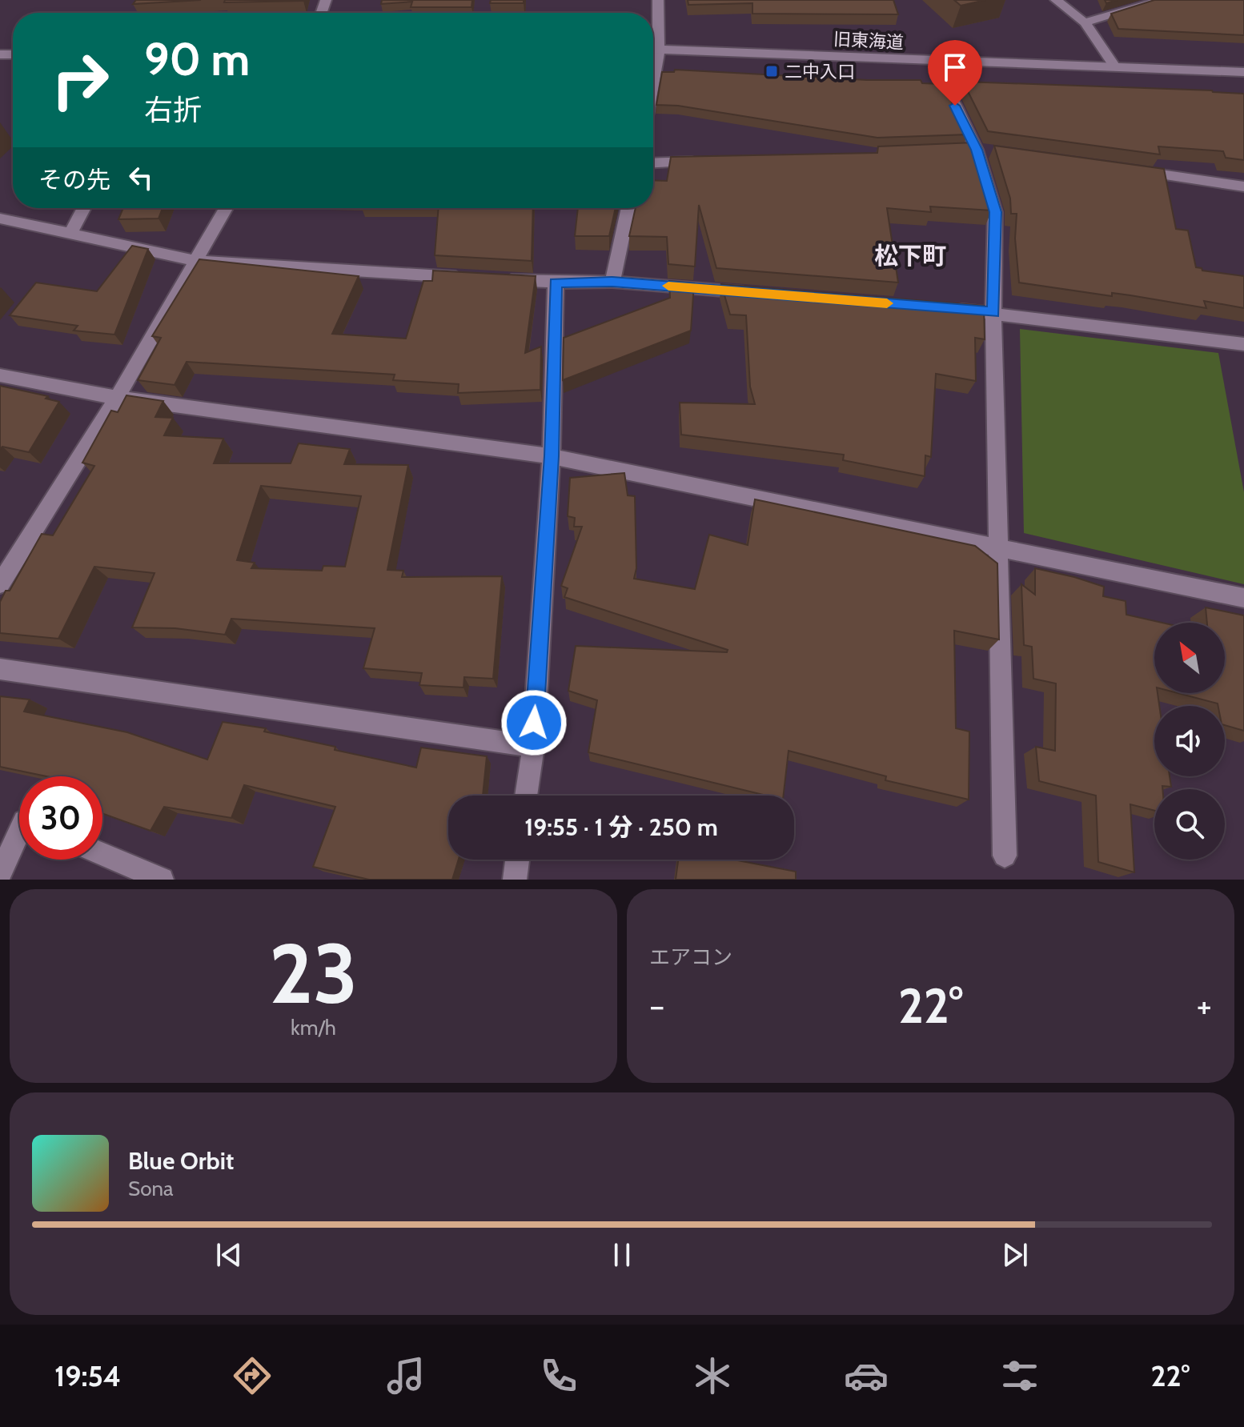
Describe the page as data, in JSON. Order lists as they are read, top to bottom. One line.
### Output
{"streets":{"street":["旧東海道"]},"districts":["松下町"],"places":{"transit":["二中入口"]},"north":"top left","page":{"turn":["90 m","右折"],"then":"その先","limit":"30","trip":"19:55 · 1 分 · 250 m","tile":[["23","km/h"],"エアコン"],"heat":["−","22°","+"],"song":["Blue Orbit","Sona"],"tabs":["19:54","22°"]}}
